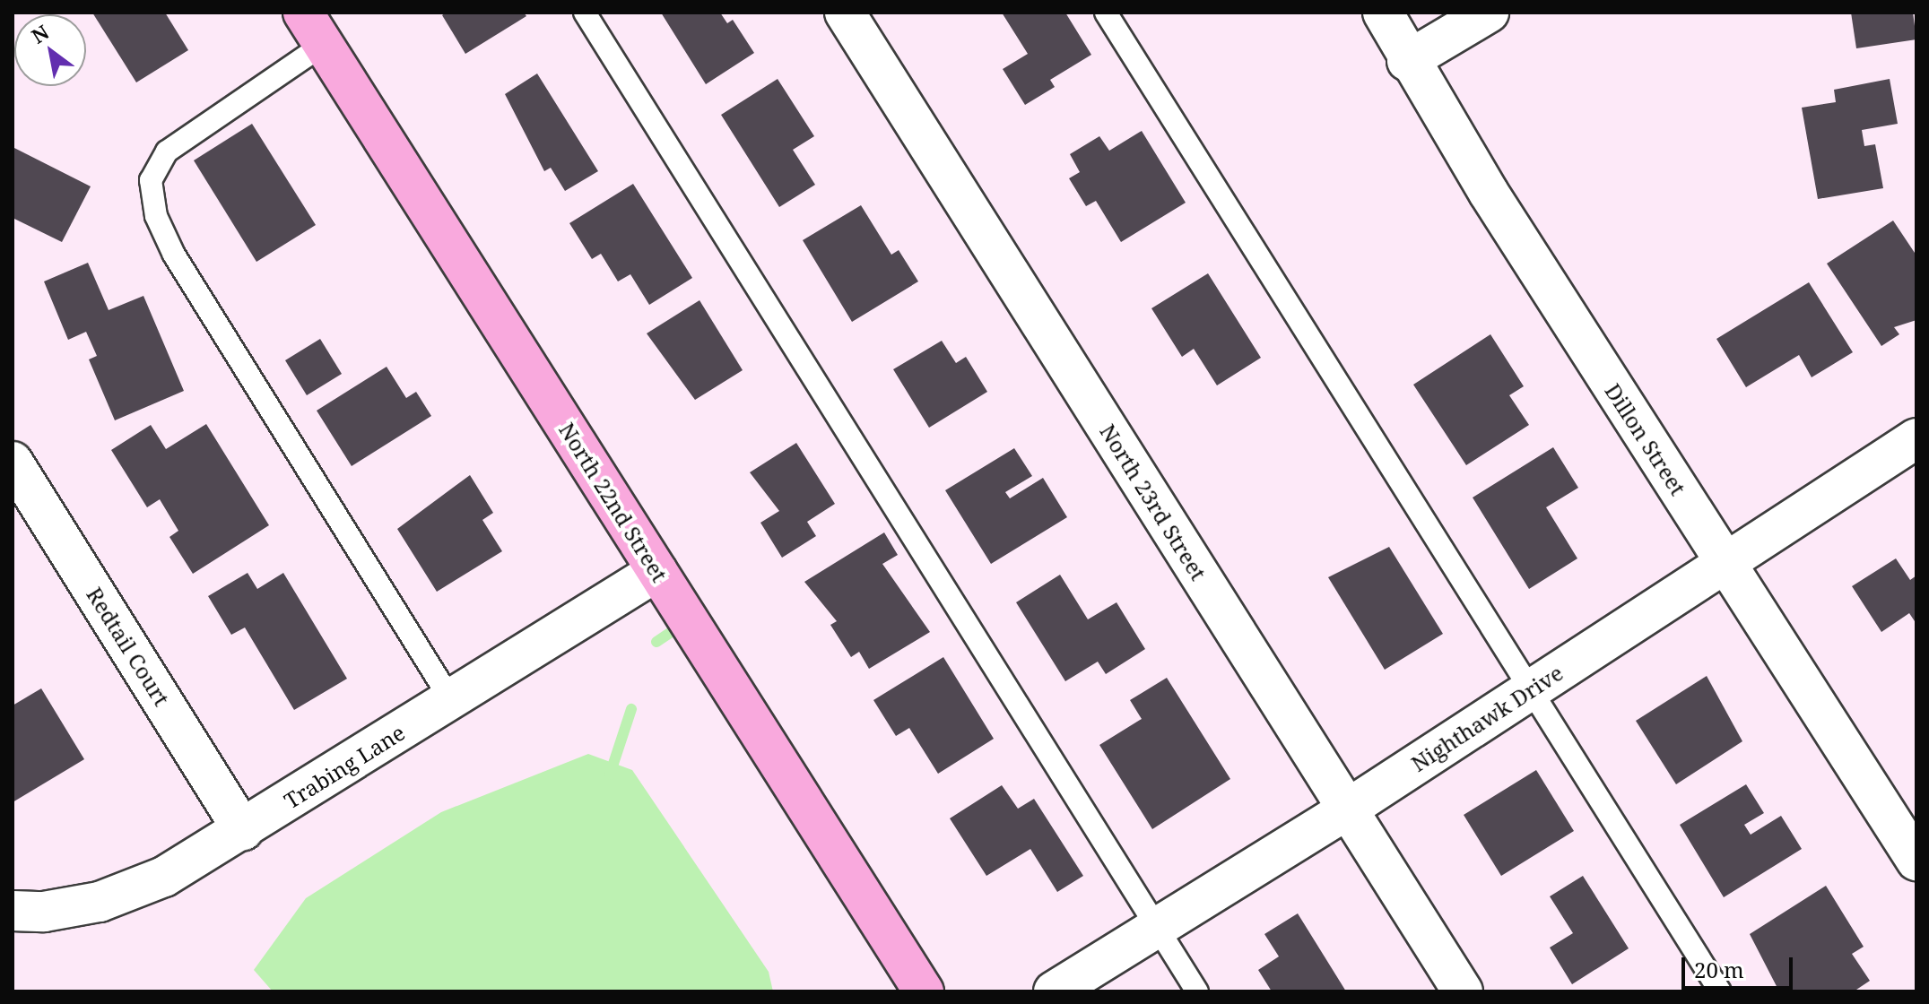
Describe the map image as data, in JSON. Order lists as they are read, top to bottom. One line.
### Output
{"streets":{"street":["Dillon Street","North 22nd Street","North 23rd Street","Redtail Court","Nighthawk Drive","Trabing Lane"]},"crossings":[["Dillon Street","Nighthawk Drive"],["North 22nd Street","Trabing Lane"],["North 23rd Street","Nighthawk Drive"],["Redtail Court","Trabing Lane"]],"scale_bar":"20 m","north":"top left"}
